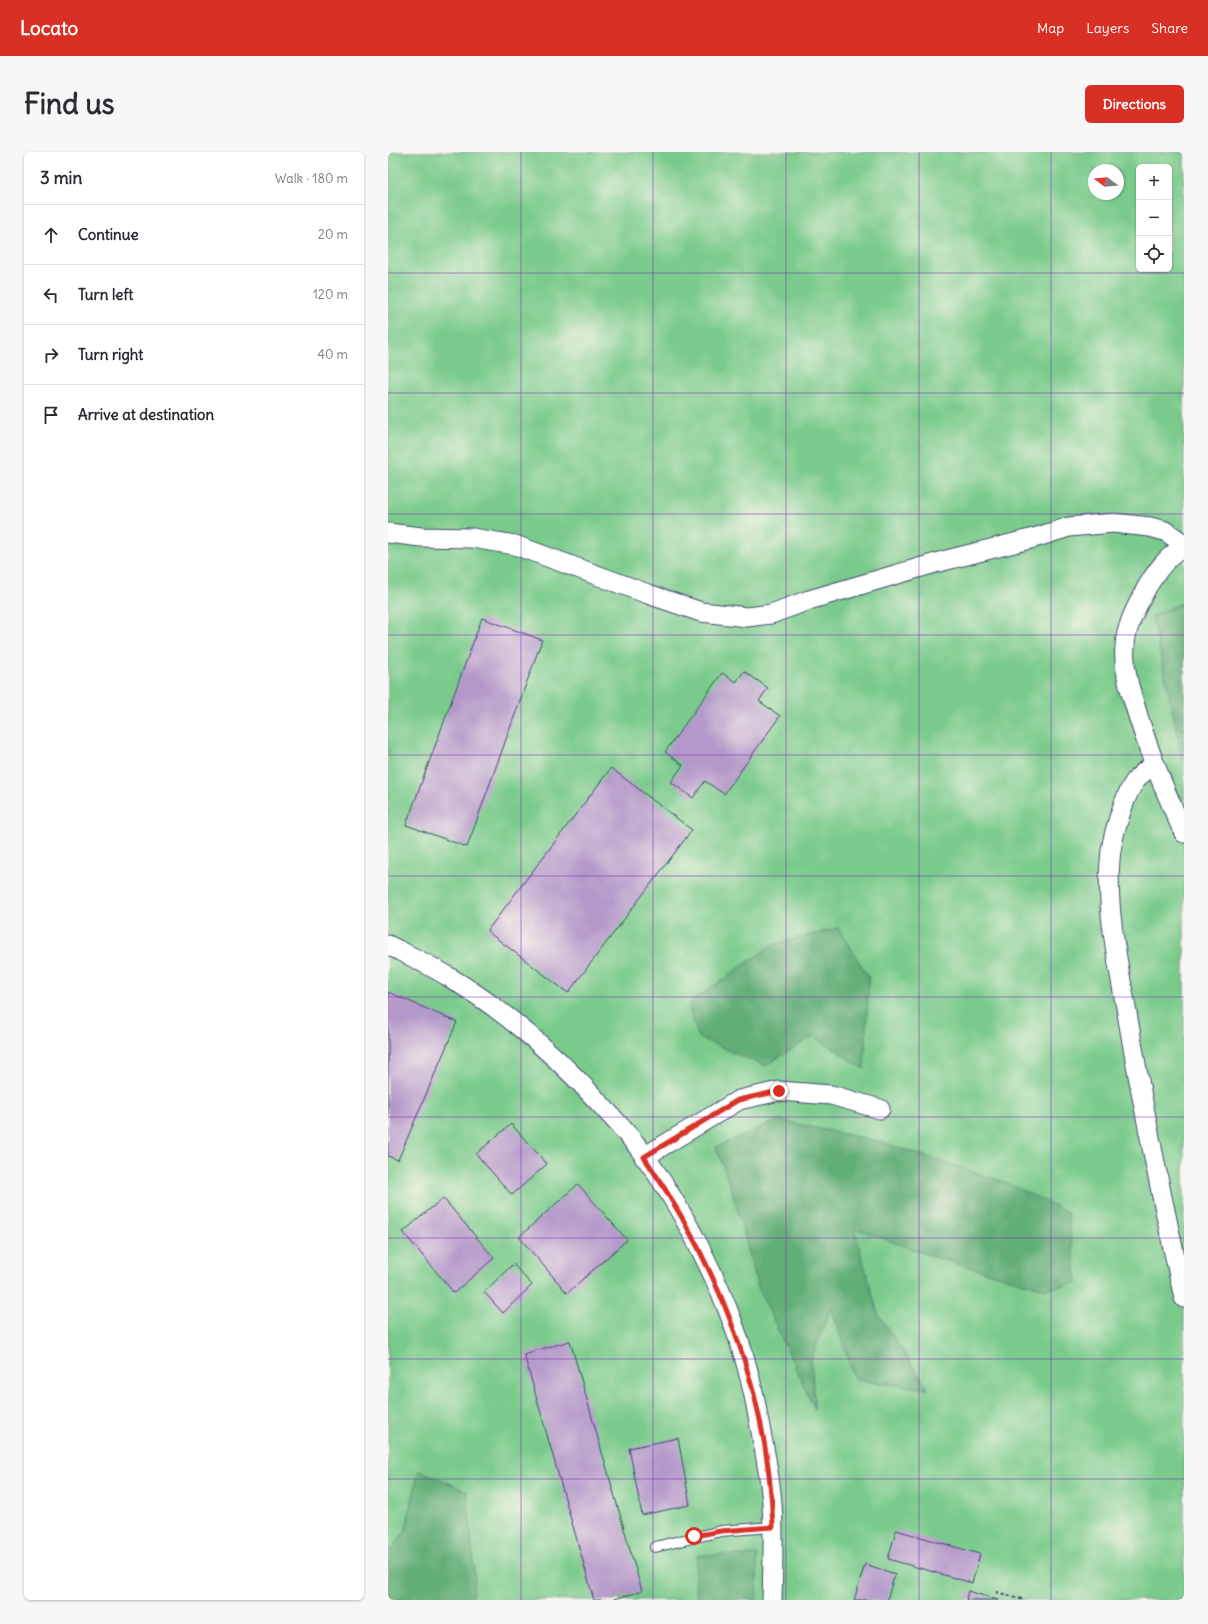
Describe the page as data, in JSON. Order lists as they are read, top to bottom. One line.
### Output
{"north":"left","page":{"header":"Locato","nav":["Map","Layers","Share"],"buttons":"Directions","title":"Find us","heading":["3 min","Walk · 180 m"],"map_buttons":["+","−"],"list":[["Continue","20 m"],["Turn left","120 m"],["Turn right","40 m"],"Arrive at destination"]}}
